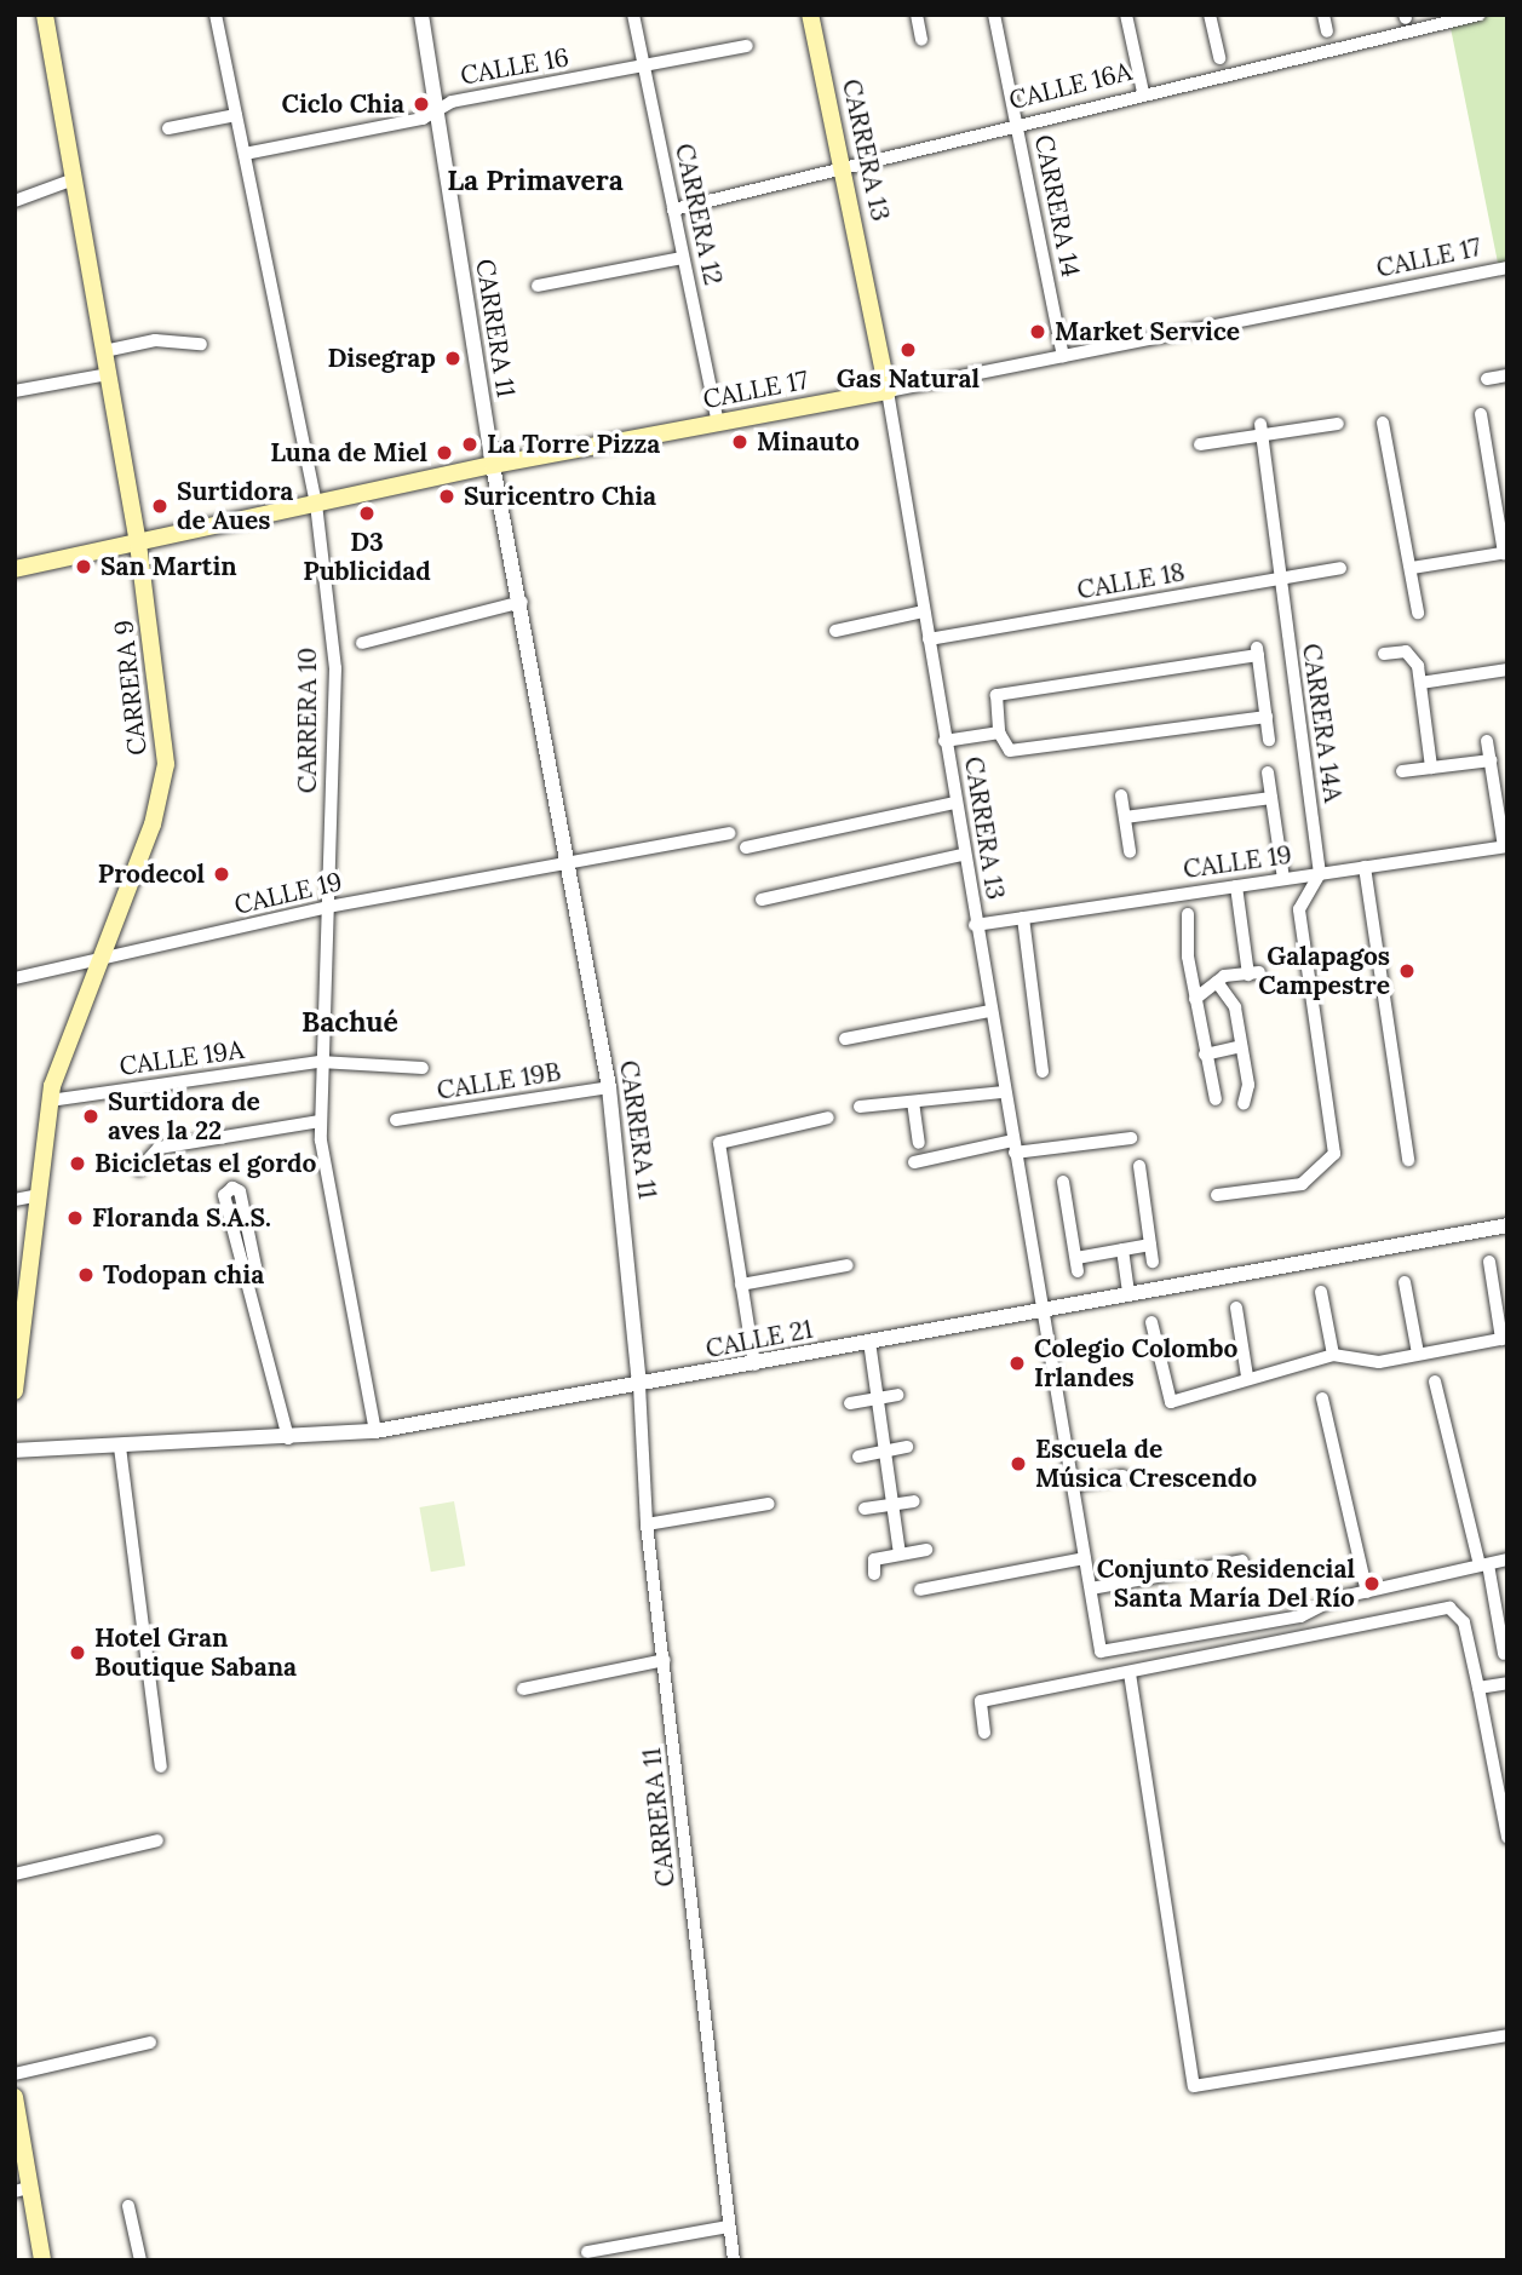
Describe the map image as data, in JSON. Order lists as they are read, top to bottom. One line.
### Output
{"streets":{"main road":["CARRERA 13","CALLE 17","CARRERA 9"],"street":["CALLE 16","CALLE 16A","CARRERA 14","CARRERA 12","CARRERA 11","CALLE 18","CARRERA 10","CARRERA 14A","CALLE 19","CALLE 19A","CALLE 19B","CALLE 21"]},"crossings":[["CALLE 16","CARRERA 12"],["CALLE 16","CARRERA 11"],["CALLE 16","CARRERA 10"],["CALLE 16A","CARRERA 13"],["CALLE 16A","CARRERA 14"],["CALLE 16A","CARRERA 12"],["CARRERA 13","CALLE 17"],["CARRERA 13","CALLE 18"],["CARRERA 13","CALLE 19"],["CARRERA 13","CALLE 21"],["CARRERA 14","CALLE 17"],["CARRERA 12","CALLE 17"],["CALLE 17","CARRERA 11"],["CALLE 17","CARRERA 9"],["CALLE 17","CARRERA 10"],["CARRERA 11","CALLE 19"],["CARRERA 11","CALLE 19B"],["CARRERA 11","CALLE 21"],["CALLE 18","CARRERA 14A"],["CARRERA 9","CALLE 19"],["CARRERA 9","CALLE 19A"],["CARRERA 10","CALLE 19"],["CARRERA 10","CALLE 19A"],["CARRERA 10","CALLE 21"],["CARRERA 14A","CALLE 19"]],"districts":["La Primavera","Bachué"],"places":["Ciclo Chia","Market Service","Gas Natural","Disegrap","Minauto","La Torre Pizza","Luna de Miel","Suricentro Chia","Surtidora de Aues","D3 Publicidad","San Martin","Prodecol","Galapagos Campestre","Surtidora de aves la 22","Bicicletas el gordo","Floranda S.A.S.","Todopan chia","Colegio Colombo Irlandes","Escuela de Música Crescendo","Conjunto Residencial Santa María Del Río","Hotel Gran Boutique Sabana"]}
